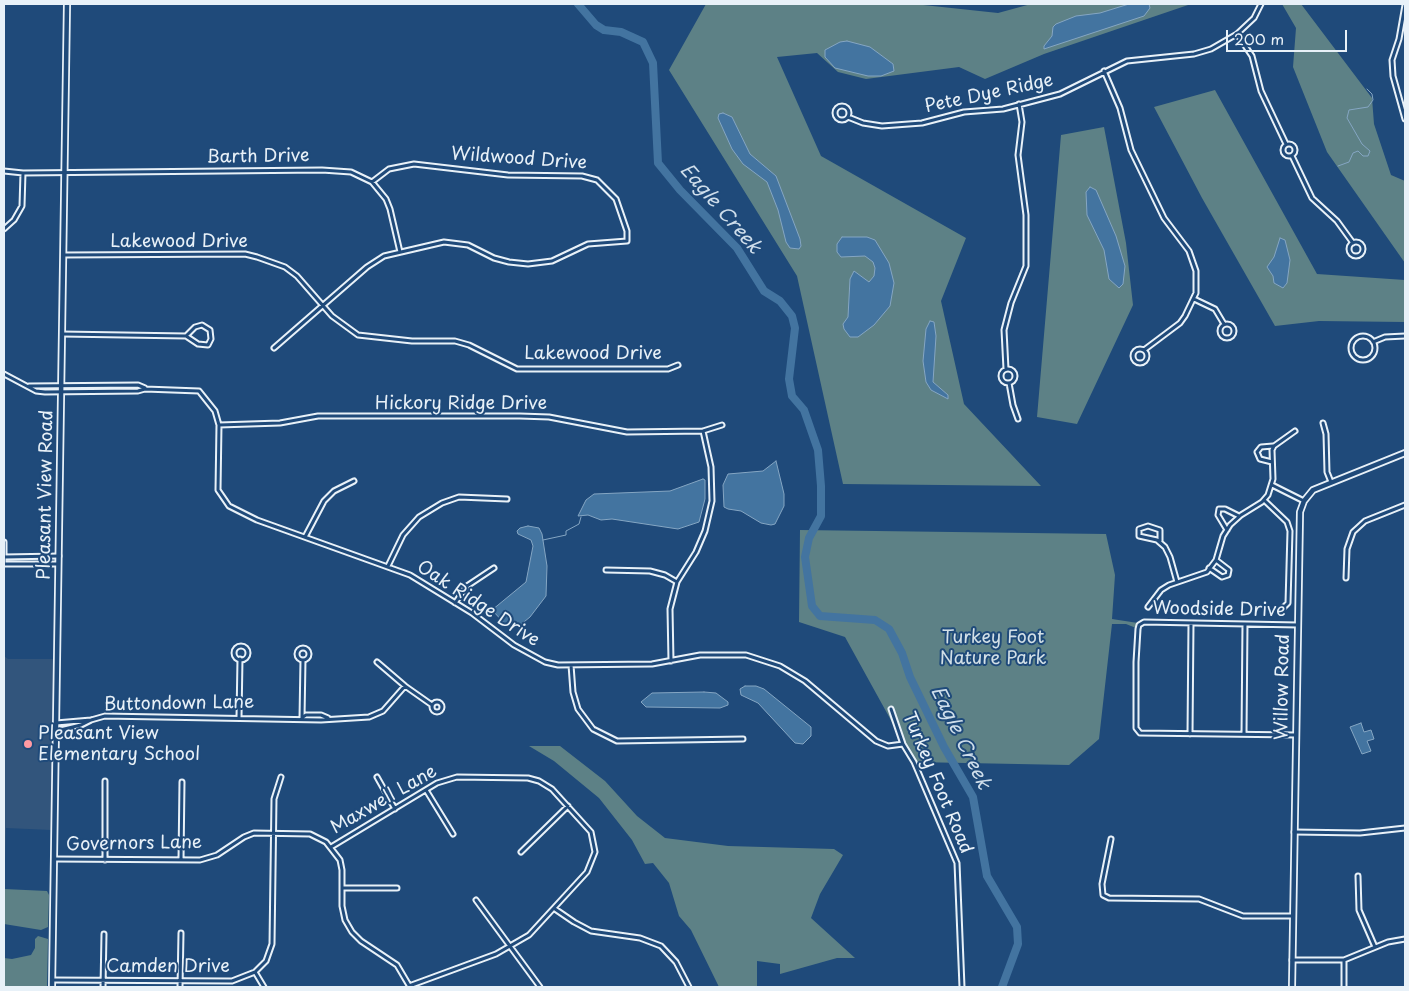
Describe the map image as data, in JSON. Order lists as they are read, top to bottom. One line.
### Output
{"streets":{"main road":["Pleasant View Road","Willow Road"],"street":["Pete Dye Ridge","Barth Drive","Wildwood Drive","Lakewood Drive","Hickory Ridge Drive","Oak Ridge Drive","Woodside Drive","Buttondown Lane","Turkey Foot Road","Maxwell Lane","Governors Lane","Camden Drive"]},"crossings":[["Barth Drive","Wildwood Drive"],["Barth Drive","Pleasant View Road"],["Wildwood Drive","Lakewood Drive"],["Lakewood Drive","Pleasant View Road"],["Hickory Ridge Drive","Oak Ridge Drive"],["Pleasant View Road","Oak Ridge Drive"],["Pleasant View Road","Buttondown Lane"],["Pleasant View Road","Governors Lane"],["Pleasant View Road","Camden Drive"],["Oak Ridge Drive","Turkey Foot Road"],["Woodside Drive","Willow Road"],["Maxwell Lane","Governors Lane"],["Governors Lane","Camden Drive"]],"water":["Eagle Creek"],"parks":["Turkey Foot Nature Park"],"places":["Pleasant View Elementary School"],"scale_bar":"200 m"}
